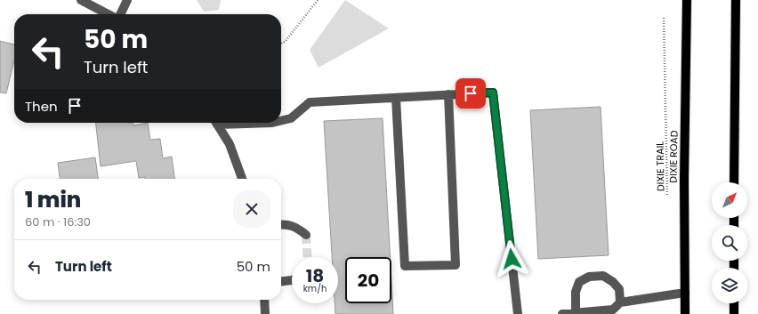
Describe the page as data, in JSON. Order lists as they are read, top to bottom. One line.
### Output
{"streets":{"main road":["DIXIE ROAD"],"path":["DIXIE TRAIL"]},"north":"top right","page":{"turn":["50 m","Turn left"],"then":"Then","heading":["1 min","60 m · 16:30"],"list":[{"name":"Turn left","value":"50 m"}],"speed":"18 km/h","limit":"20"}}
